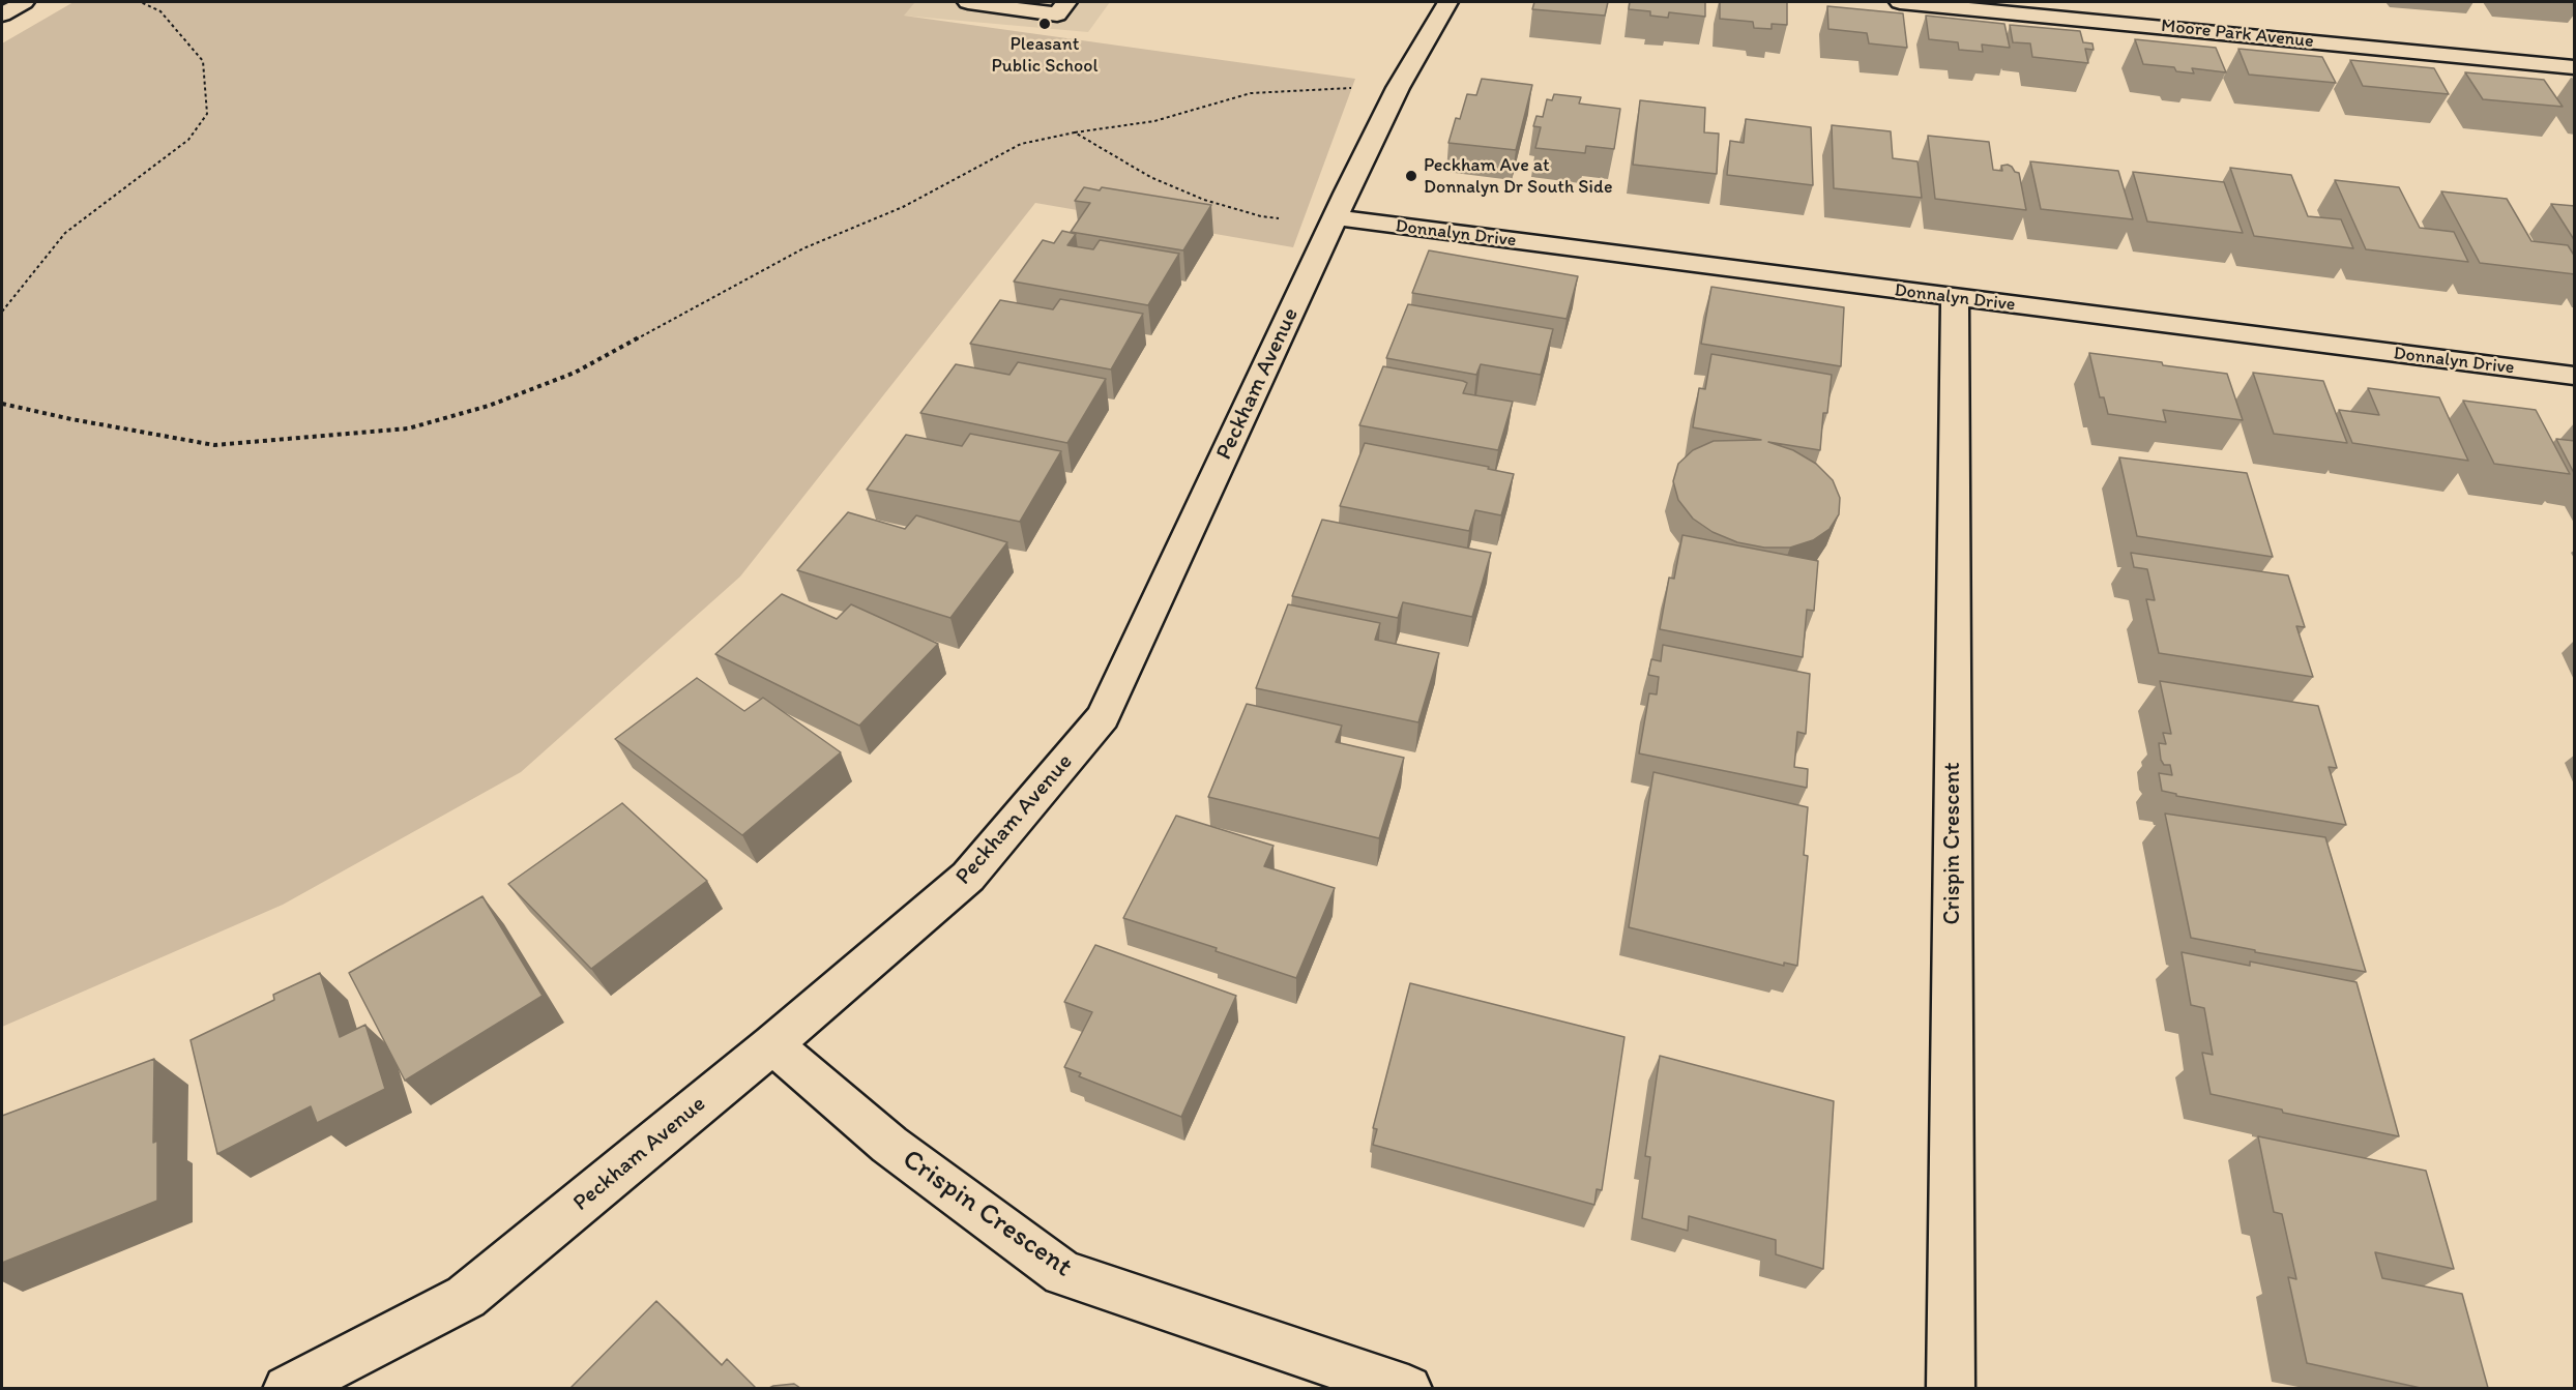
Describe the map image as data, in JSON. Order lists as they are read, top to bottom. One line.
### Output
{"streets":{"street":["Moore Park Avenue","Donnalyn Drive","Peckham Avenue","Crispin Crescent"]},"crossings":[["Donnalyn Drive","Peckham Avenue"],["Donnalyn Drive","Crispin Crescent"],["Peckham Avenue","Crispin Crescent"]],"places":["Pleasant Public School","Peckham Ave at Donnalyn Dr South Side"]}
